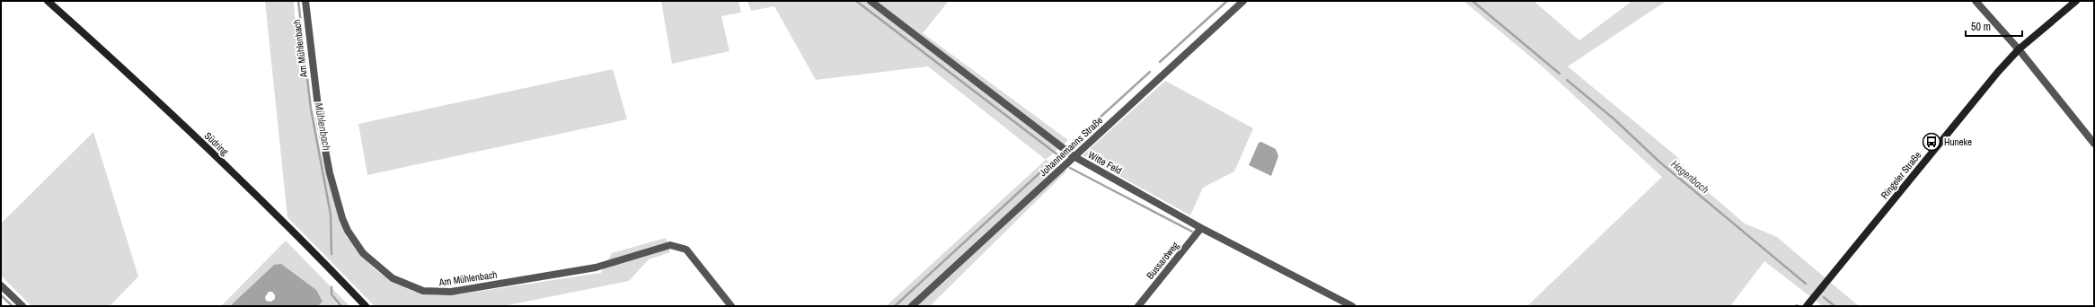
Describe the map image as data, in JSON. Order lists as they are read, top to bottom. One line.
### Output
{"streets":{"main road":["Südring","Ringeler Straße"],"street":["Am Mühlenbach","Johannemanns Straße","Witte Feld","Bussardweg"]},"crossings":[["Johannemanns Straße","Witte Feld"],["Witte Feld","Bussardweg"]],"water":["Mühlenbach","Hagenbach"],"places":{"bus stop":["Huneke"]},"scale_bar":"50 m"}
